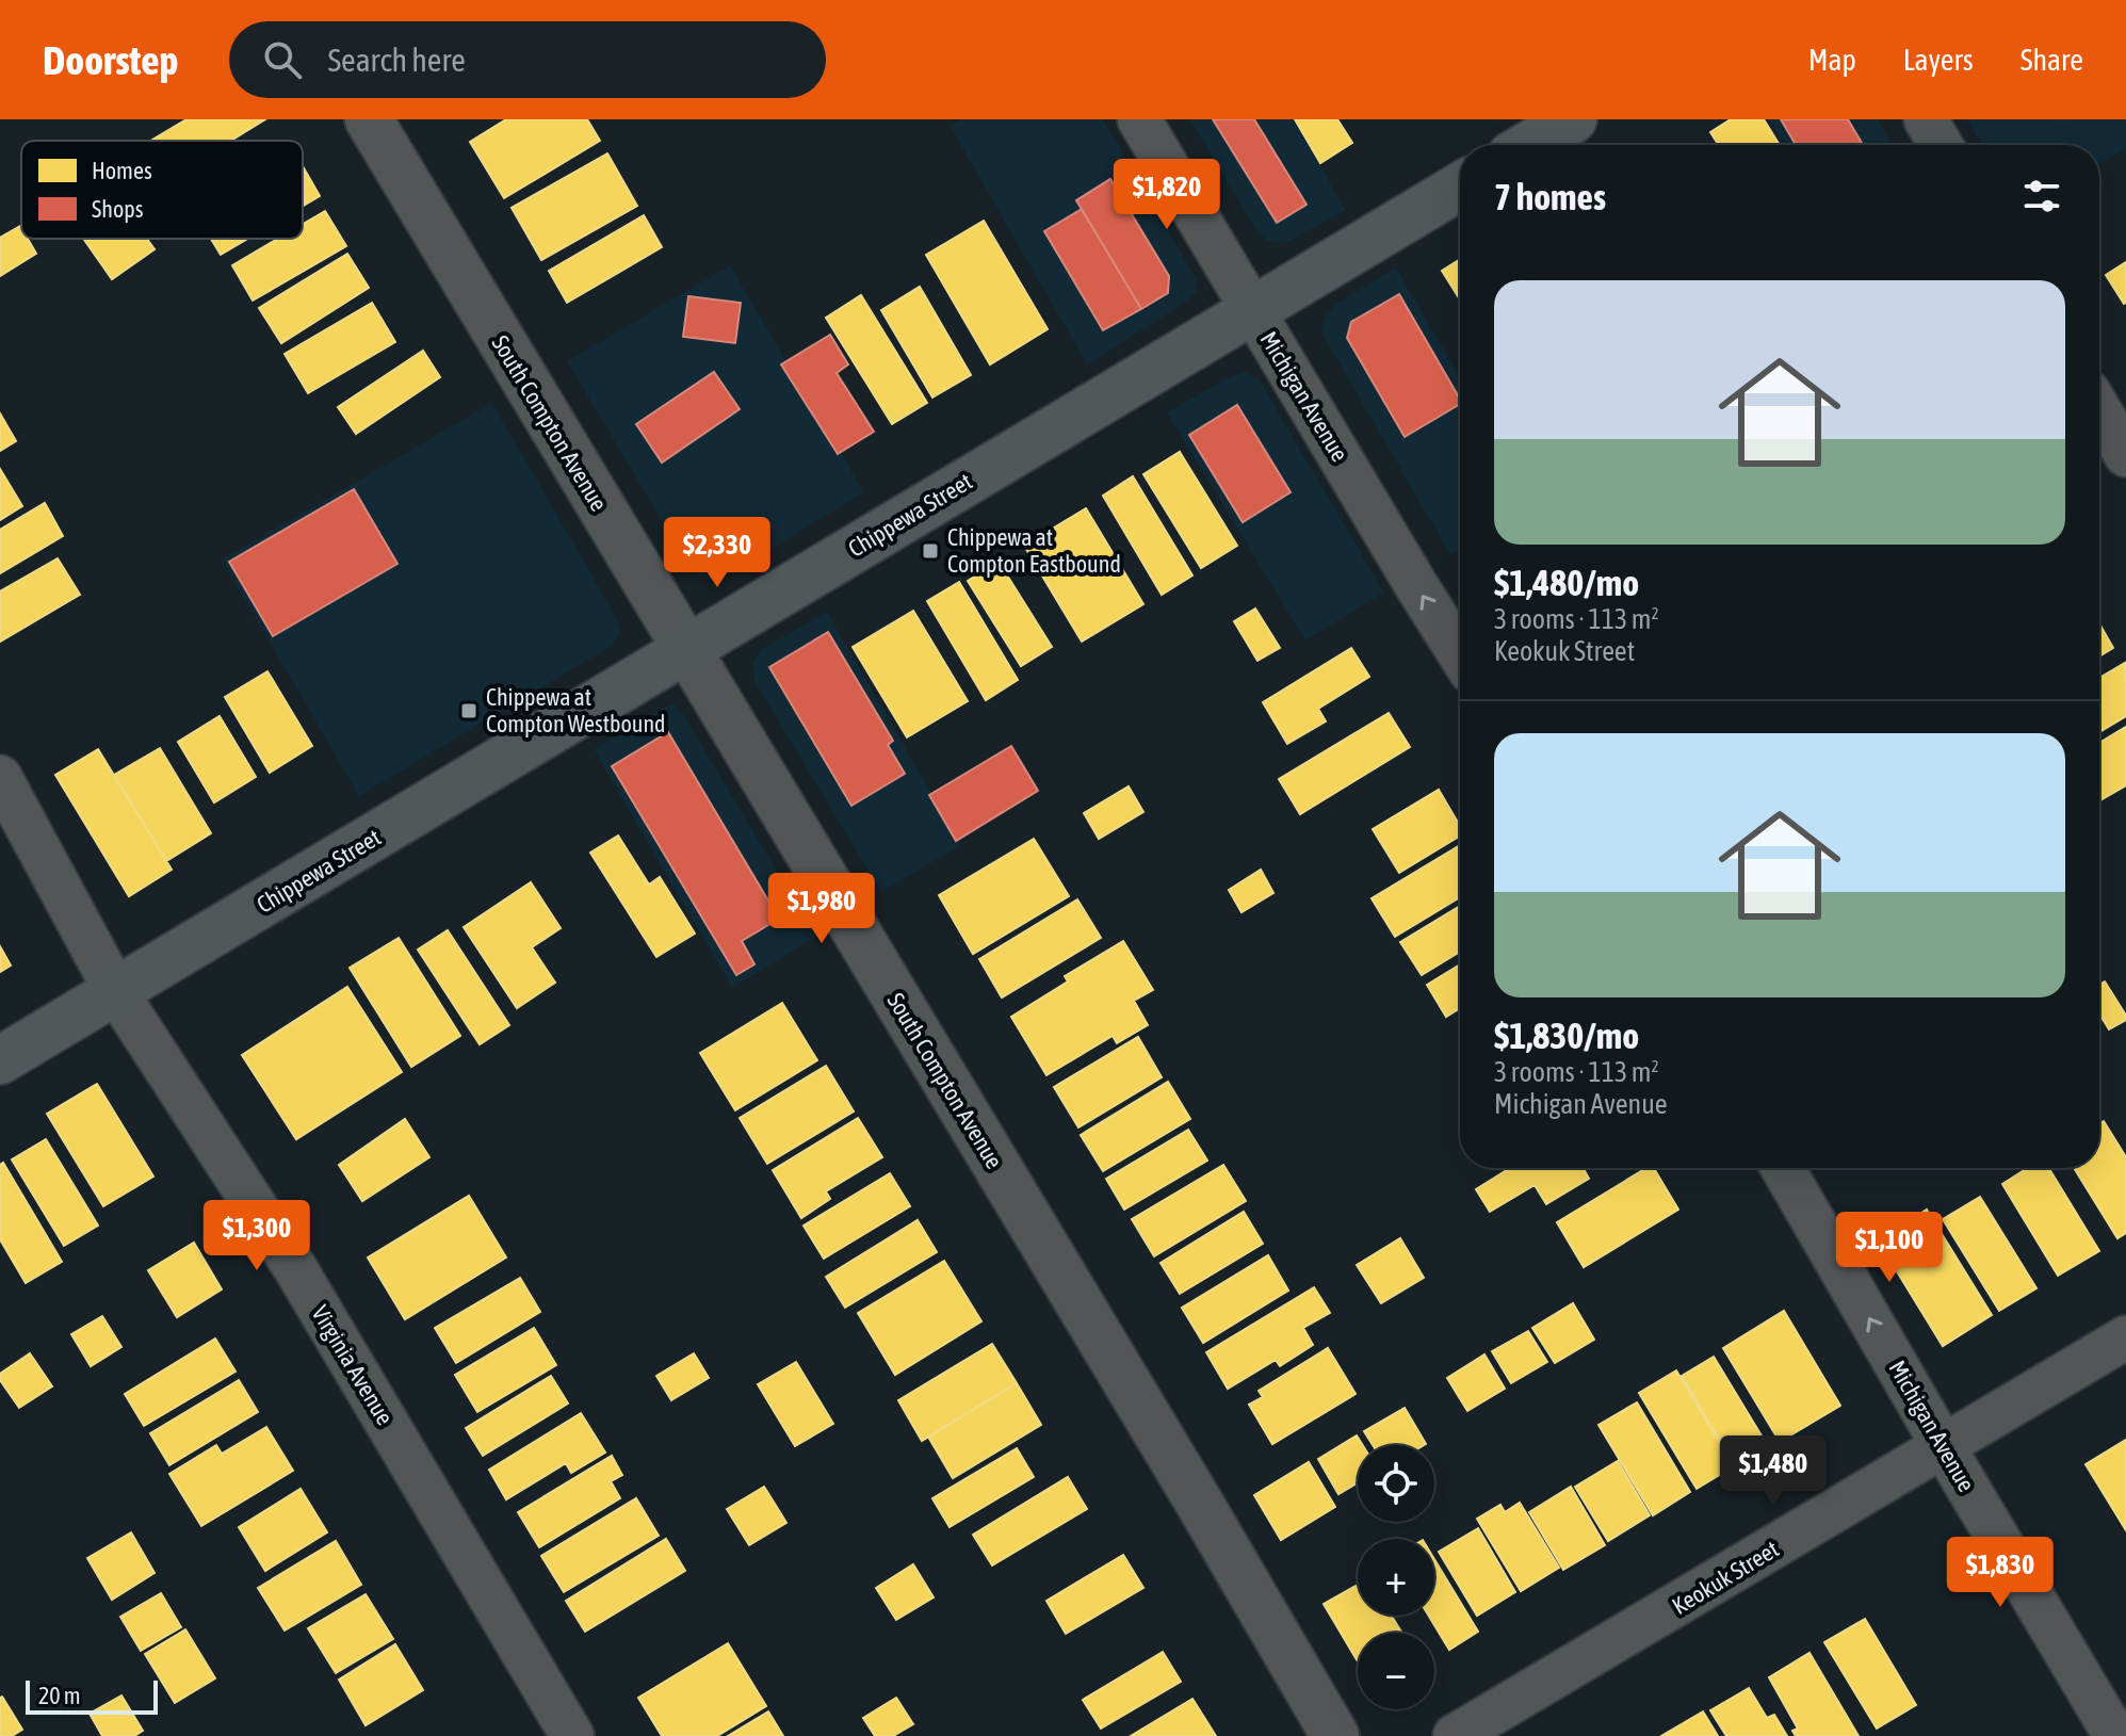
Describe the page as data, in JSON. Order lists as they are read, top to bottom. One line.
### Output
{"streets":{"main road":["Chippewa Street"],"street":["Michigan Avenue","South Compton Avenue","Virginia Avenue","Keokuk Street"]},"crossings":[["Michigan Avenue","Chippewa Street"],["Michigan Avenue","Keokuk Street"],["South Compton Avenue","Chippewa Street"],["Chippewa Street","Virginia Avenue"]],"one_way":["Michigan Avenue"],"places":{"transit":["Chippewa at Compton Eastbound","Chippewa at Compton Westbound"]},"legend":["Homes","Shops"],"scale_bar":"20 m","page":{"header":"Doorstep","search":"Search here","nav":["Map","Layers","Share"],"heading":"7 homes","price":["$1,820","$2,330","$1,980","$1,300","$1,100","$1,480","$1,830"],"list":[{"name":"$1,480/mo","note":"3 rooms · 113 m² · Keokuk Street"},{"name":"$1,830/mo","note":"3 rooms · 113 m² · Michigan Avenue"}],"map_buttons":["+","−"],"scale":"20 m"}}
